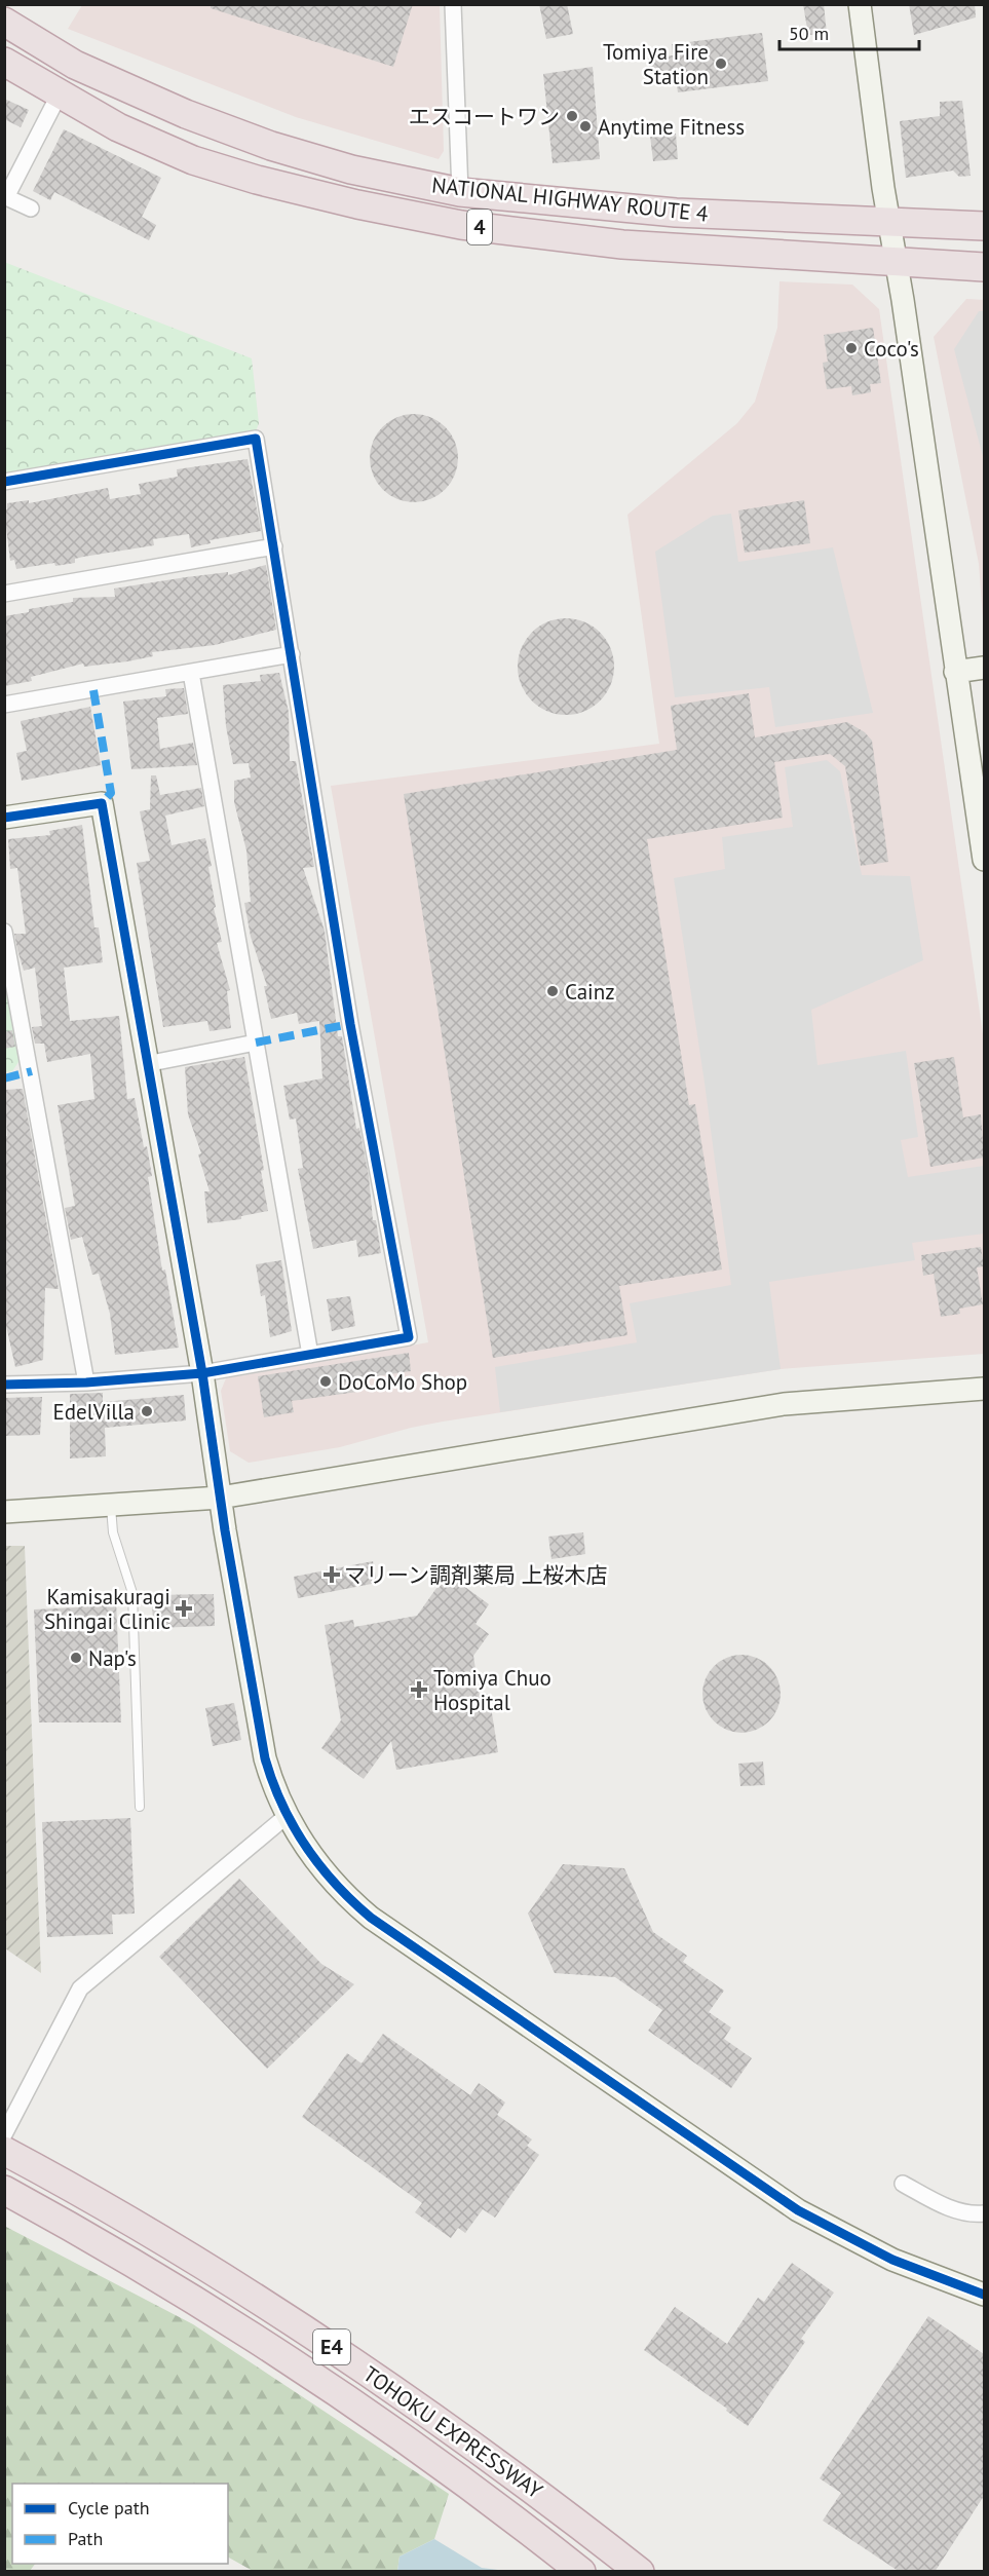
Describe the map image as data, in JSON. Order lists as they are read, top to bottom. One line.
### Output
{"streets":{"highway":["NATIONAL HIGHWAY ROUTE 4","4","E4","TOHOKU EXPRESSWAY"]},"places":{"other":["Tomiya Fire Station","エスコートワン","Anytime Fitness","Coco's","Cainz","DoCoMo Shop","EdelVilla","Nap's"],"health":["マリーン調剤薬局 上桜木店","Kamisakuragi Shingai Clinic","Tomiya Chuo Hospital"]},"legend":["Cycle path","Path"],"scale_bar":"50 m"}
